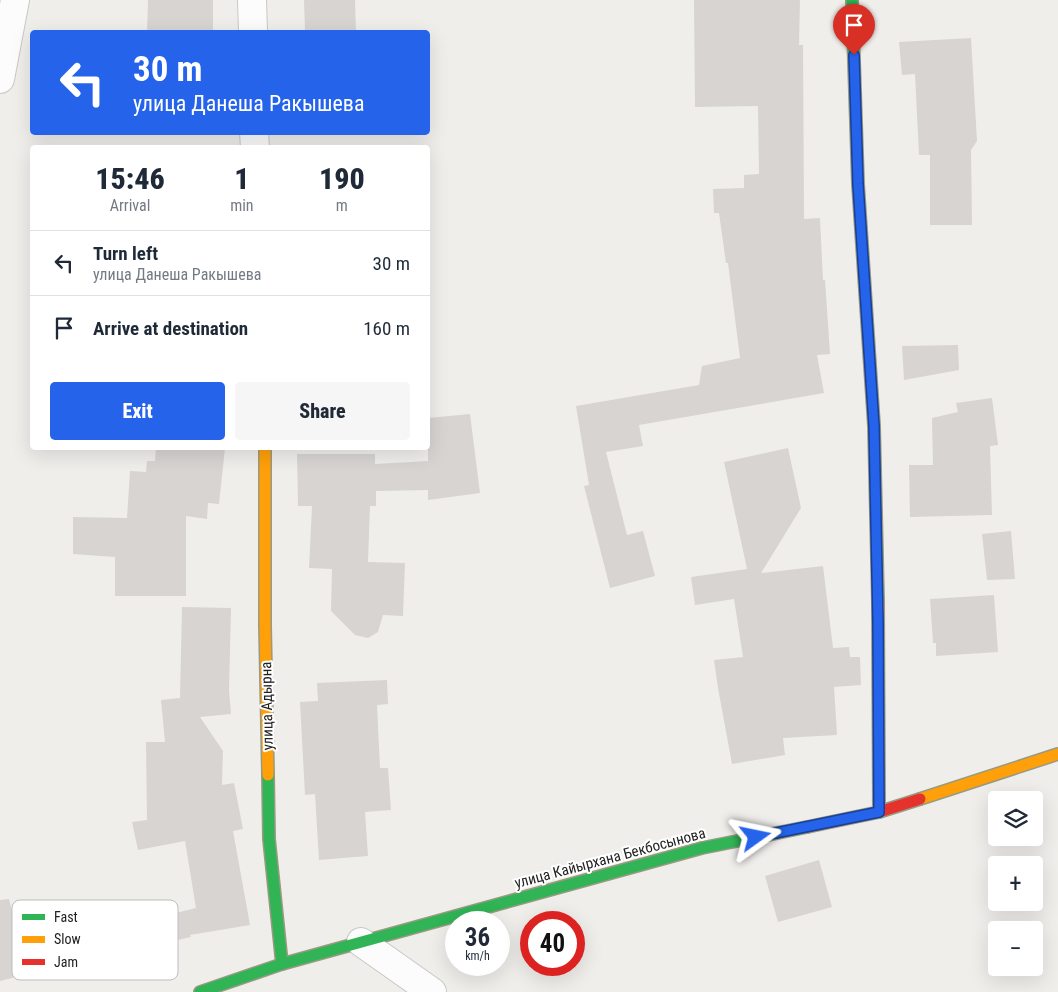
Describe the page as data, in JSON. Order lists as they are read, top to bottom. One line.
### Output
{"streets":{"street":["улица Адырна","улица Кайырхана Бекбосынова"]},"crossings":[["улица Адырна","улица Кайырхана Бекбосынова"]],"legend":["Fast","Slow","Jam"],"page":{"turn":["30 m","улица Данеша Ракышева"],"eta":["15:46","Arrival","1","min","190","m"],"list":[{"name":"Turn left","note":"улица Данеша Ракышева","value":"30 m"},{"name":"Arrive at destination","value":"160 m"}],"buttons":["Exit","Share"],"map_buttons":["+","−"],"speed":"36 km/h","limit":"40"}}
